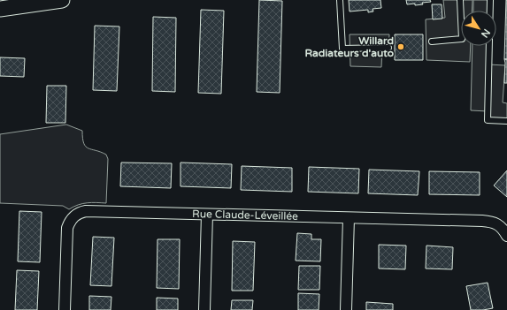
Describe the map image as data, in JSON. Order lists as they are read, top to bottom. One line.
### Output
{"streets":{"street":["Rue Claude-Léveillée"]},"places":["Willard Radiateurs d'auto"],"north":"bottom right"}
